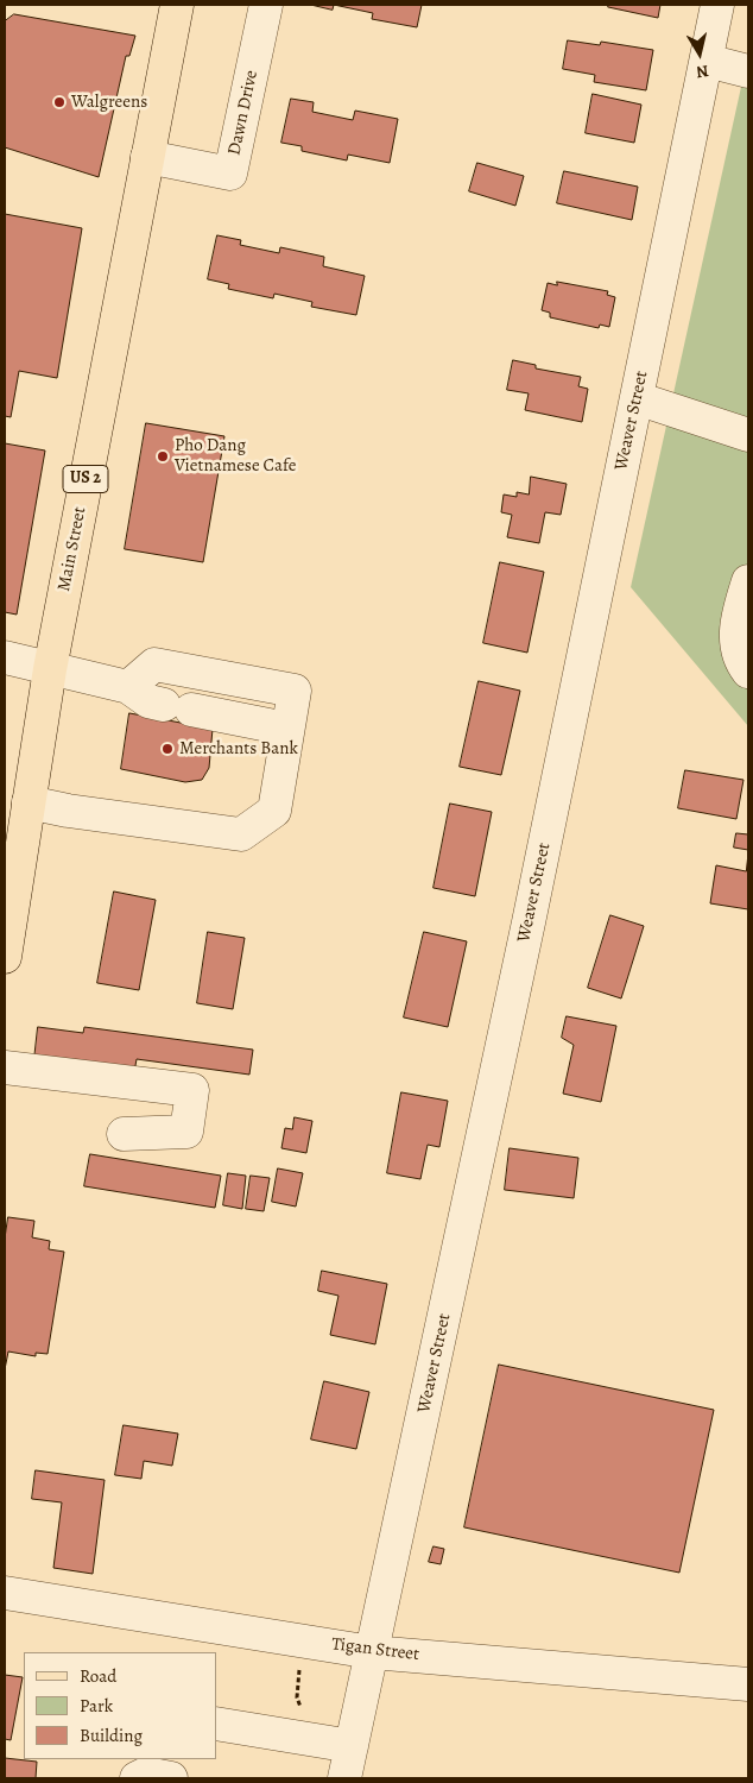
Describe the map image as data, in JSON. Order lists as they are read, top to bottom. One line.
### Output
{"streets":{"main road":["US 2","Main Street"],"street":["Dawn Drive","Weaver Street","Tigan Street"]},"crossings":[["Dawn Drive","Main Street"],["Weaver Street","Tigan Street"]],"places":["Walgreens","Pho Dang Vietnamese Cafe","Merchants Bank"],"legend":["Road","Park","Building"],"north":"bottom"}
